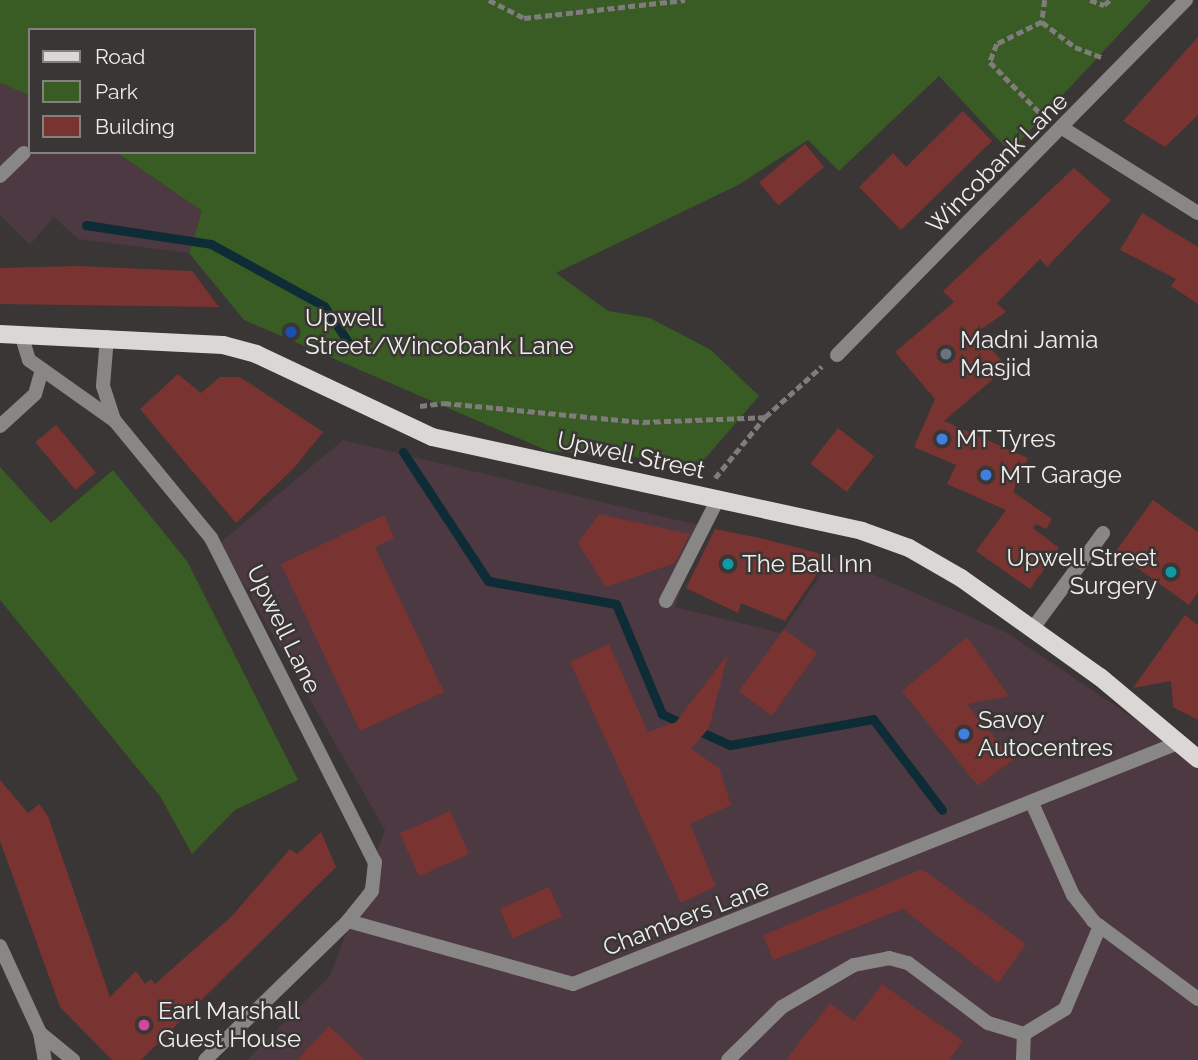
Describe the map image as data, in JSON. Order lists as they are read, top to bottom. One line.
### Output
{"streets":{"main road":["Upwell Street"],"street":["Wincobank Lane","Upwell Lane","Chambers Lane"]},"crossings":[["Upwell Street","Upwell Lane"],["Upwell Street","Chambers Lane"],["Upwell Lane","Chambers Lane"]],"places":["Upwell Street/Wincobank Lane","Madni Jamia Masjid","MT Tyres","MT Garage","The Ball Inn","Upwell Street Surgery","Savoy Autocentres","Earl Marshall Guest House"],"legend":["Road","Park","Building"]}
